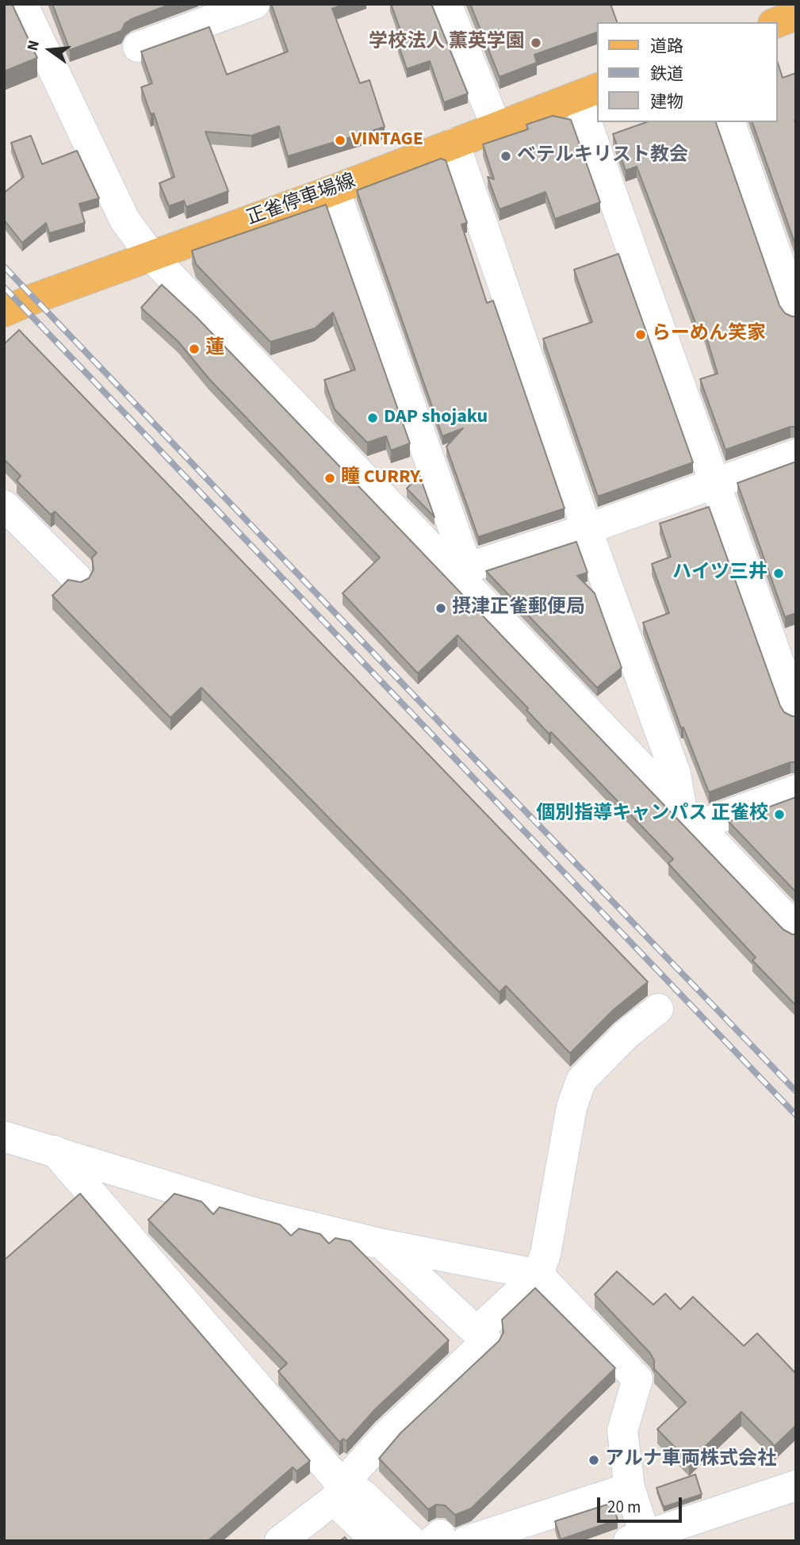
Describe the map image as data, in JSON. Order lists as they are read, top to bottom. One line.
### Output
{"streets":{"main road":["正雀停車場線"]},"places":["学校法人 薫英学園","VINTAGE","ベテルキリスト教会","らーめん笑家","蓮","DAP shojaku","瞳 CURRY.","ハイツ三井","摂津正雀郵便局","個別指導キャンパス 正雀校","アルナ車両株式会社"],"legend":["道路","鉄道","建物"],"scale_bar":"20 m","north":"left"}
